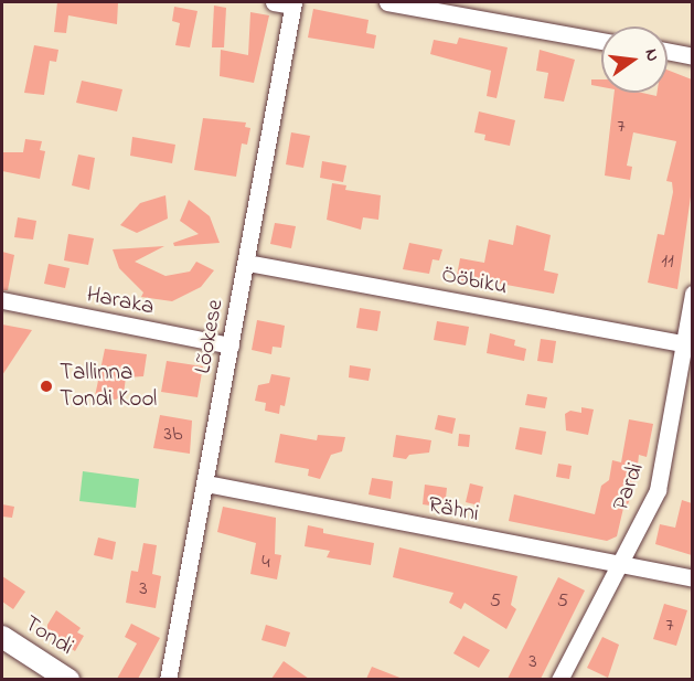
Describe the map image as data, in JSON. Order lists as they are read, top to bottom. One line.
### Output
{"streets":{"street":["Ööbiku","Haraka","Lõokese","Pardi","Rähni","Tondi"]},"crossings":[["Ööbiku","Lõokese"],["Ööbiku","Pardi"],["Haraka","Lõokese"],["Lõokese","Rähni"],["Pardi","Rähni"]],"places":["Tallinna Tondi Kool"],"house_numbers":["7","11","3b","4","3","5","5","7","3"],"north":"right"}
